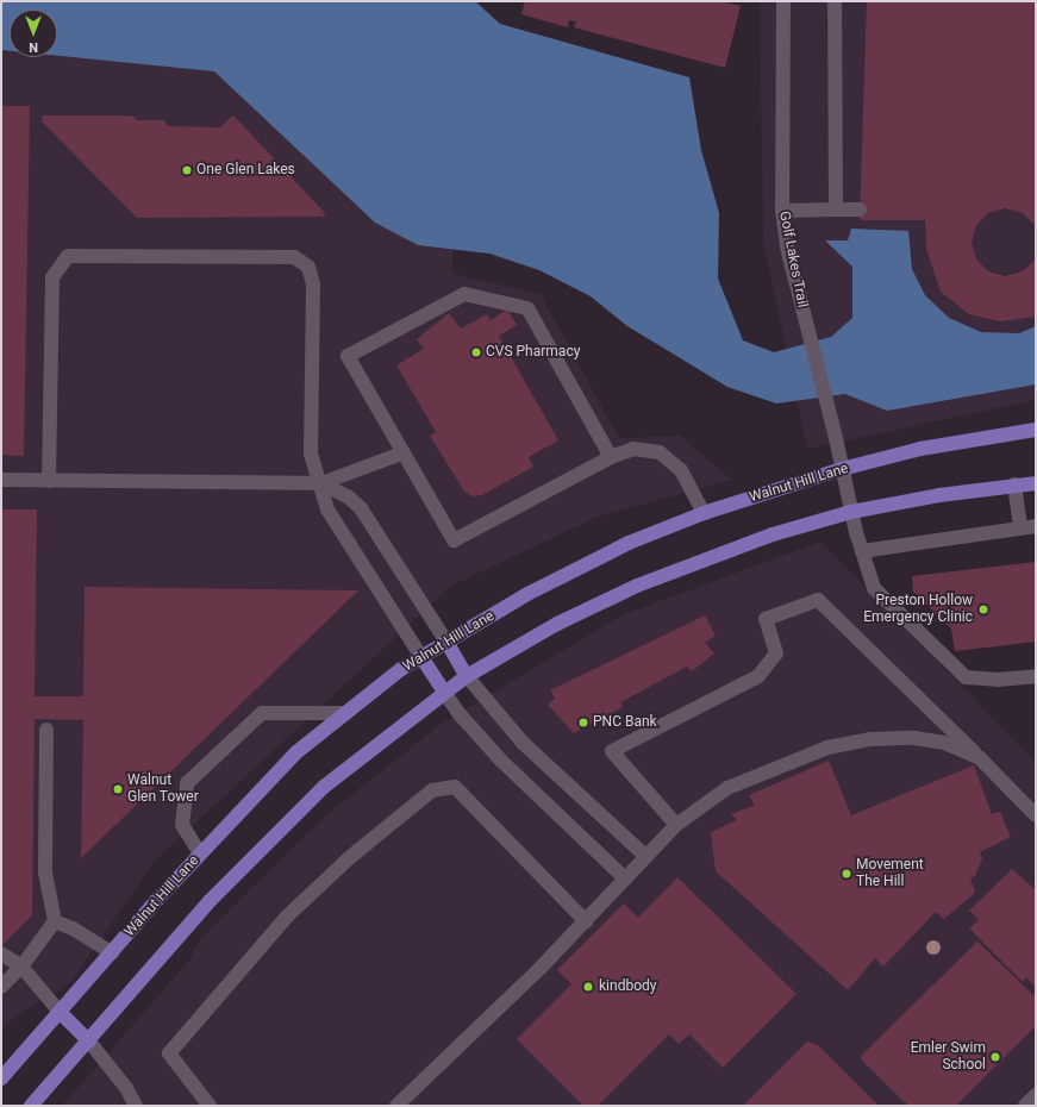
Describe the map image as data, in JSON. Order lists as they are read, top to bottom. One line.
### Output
{"streets":{"main road":["Walnut Hill Lane"],"street":["Golf Lakes Trail"]},"crossings":[["Golf Lakes Trail","Walnut Hill Lane"]],"places":["One Glen Lakes","CVS Pharmacy","Preston Hollow Emergency Clinic","PNC Bank","Walnut Glen Tower","Movement The Hill","kindbody","Emler Swim School"],"north":"bottom"}
